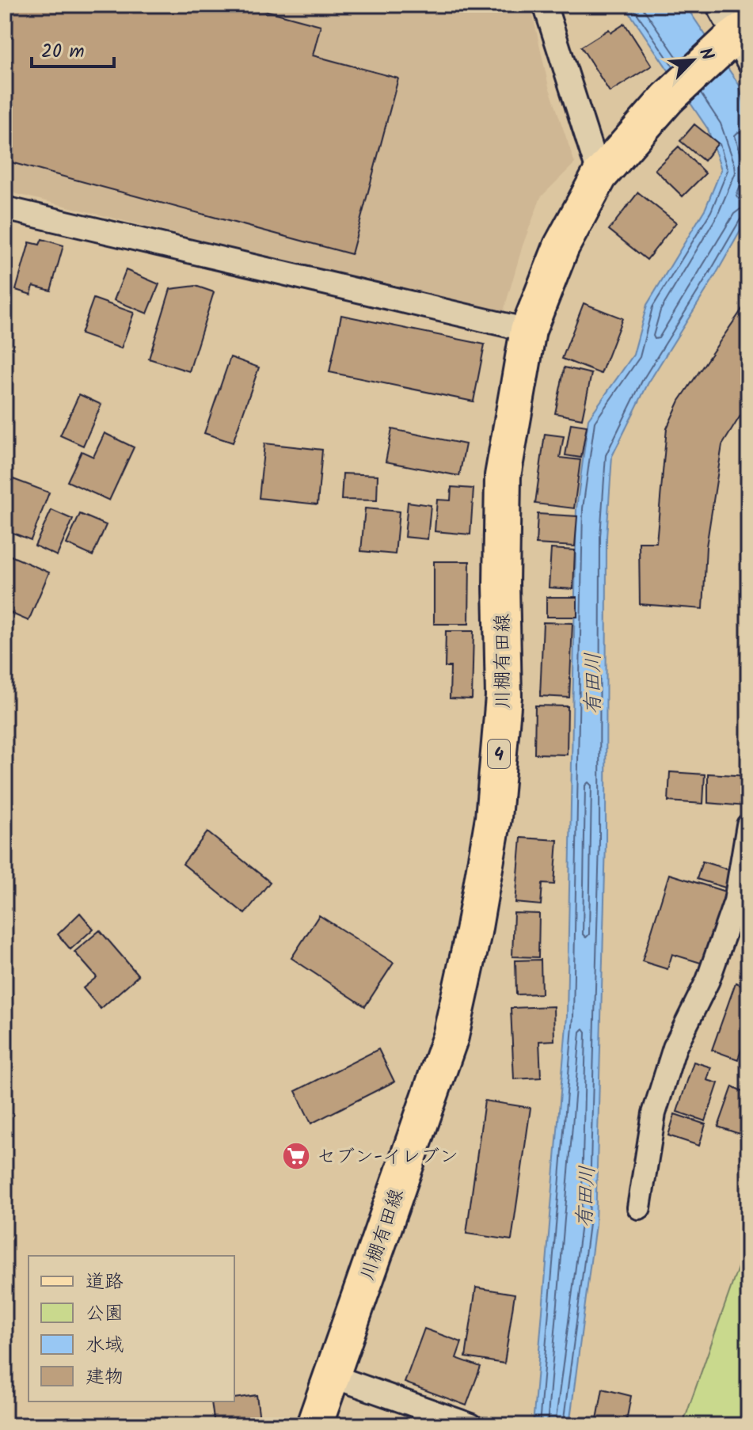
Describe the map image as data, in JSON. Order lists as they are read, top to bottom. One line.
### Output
{"streets":{"main road":["川棚有田線","4"]},"water":["有田川"],"places":{"supermarket":["セブン-イレブン"]},"legend":["道路","公園","水域","建物"],"scale_bar":"20 m","north":"top right"}
